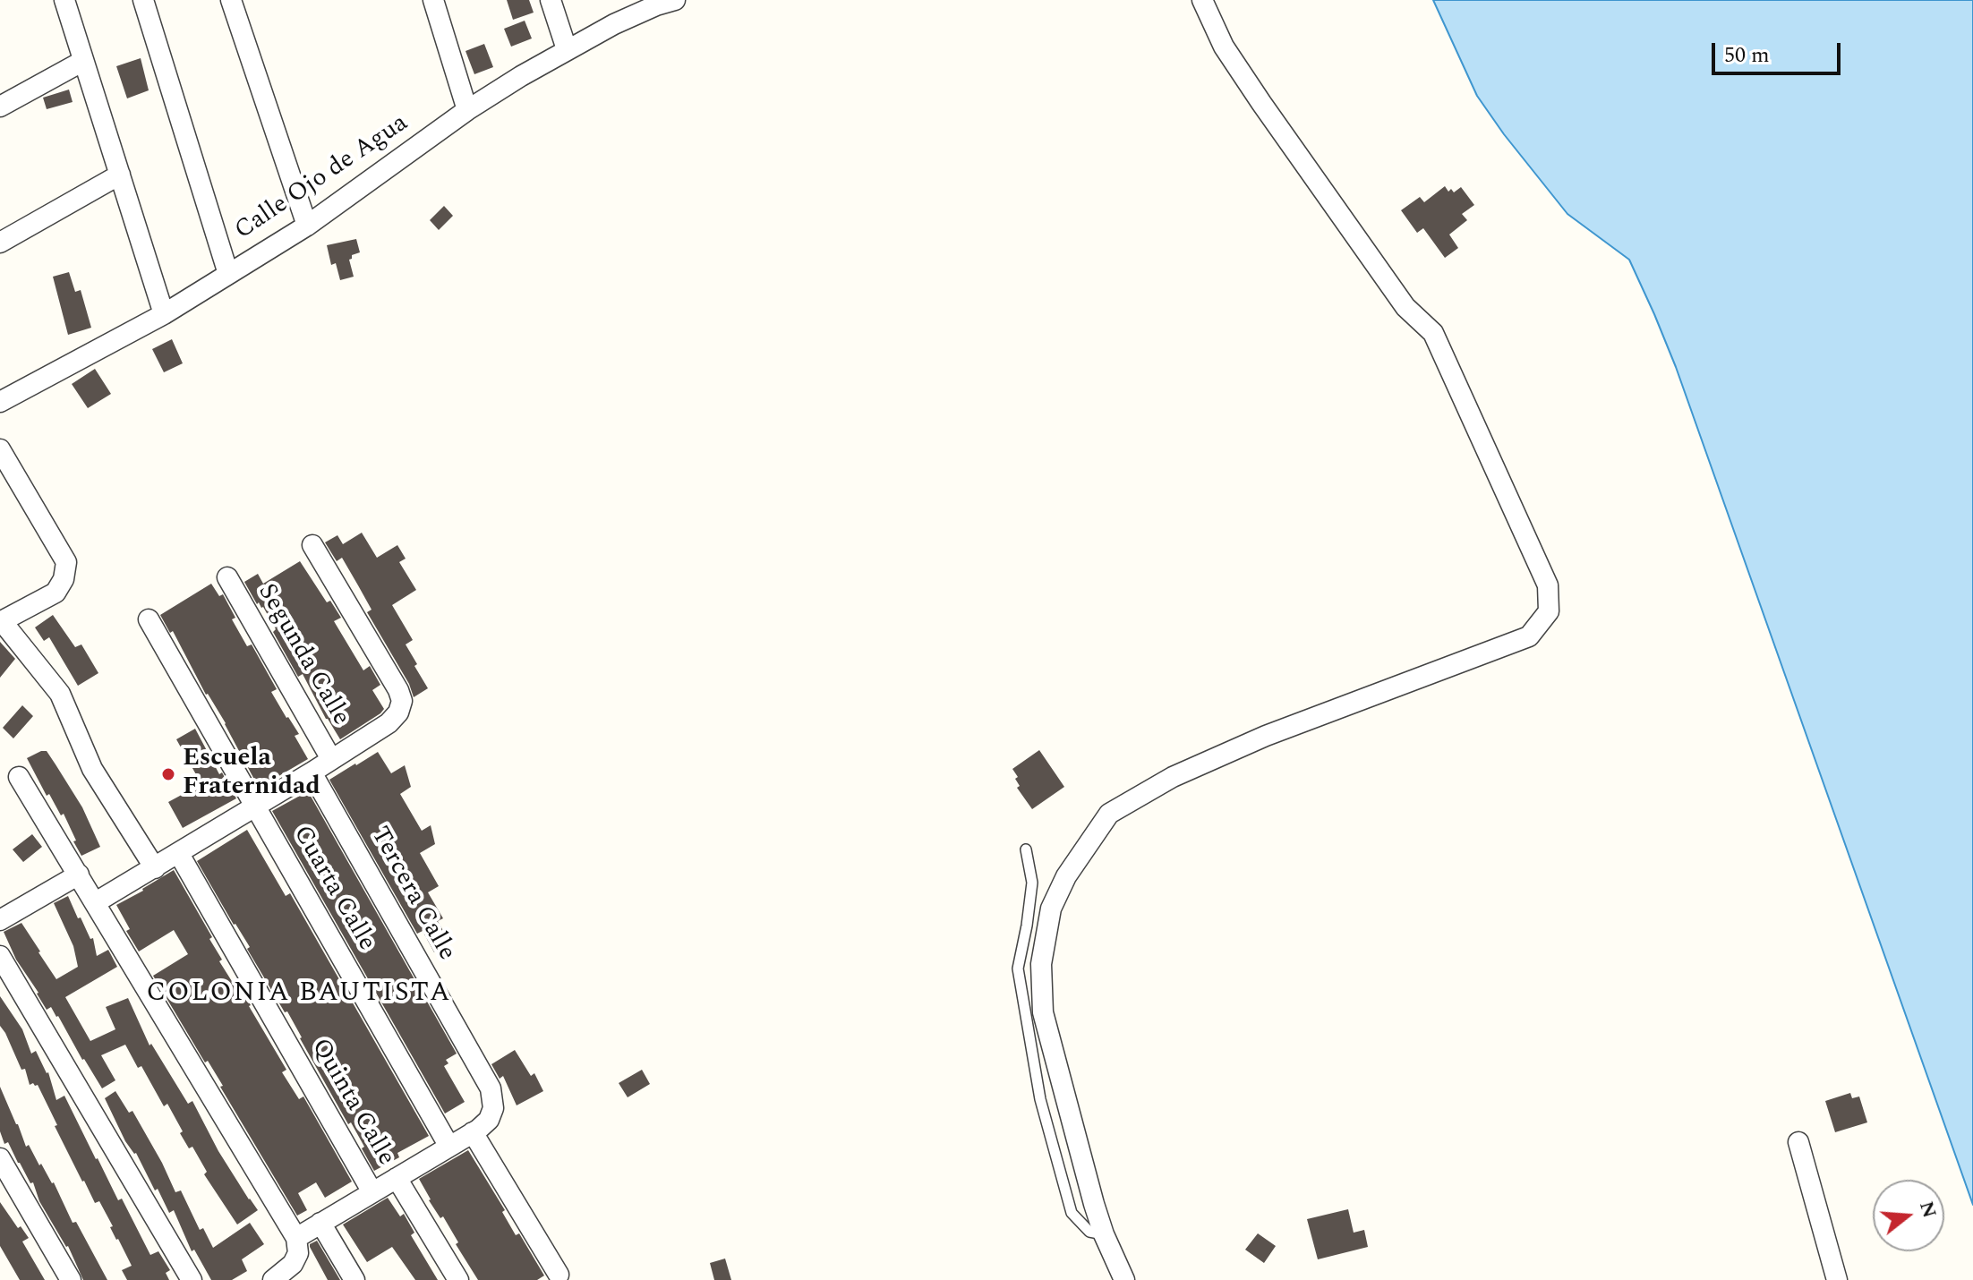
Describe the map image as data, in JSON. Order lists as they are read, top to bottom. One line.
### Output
{"streets":{"street":["Calle Ojo de Agua","Segunda Calle","Cuarta Calle","Tercera Calle","Quinta Calle"]},"districts":["COLONIA BAUTISTA"],"places":["Escuela Fraternidad"],"scale_bar":"50 m","north":"right"}
